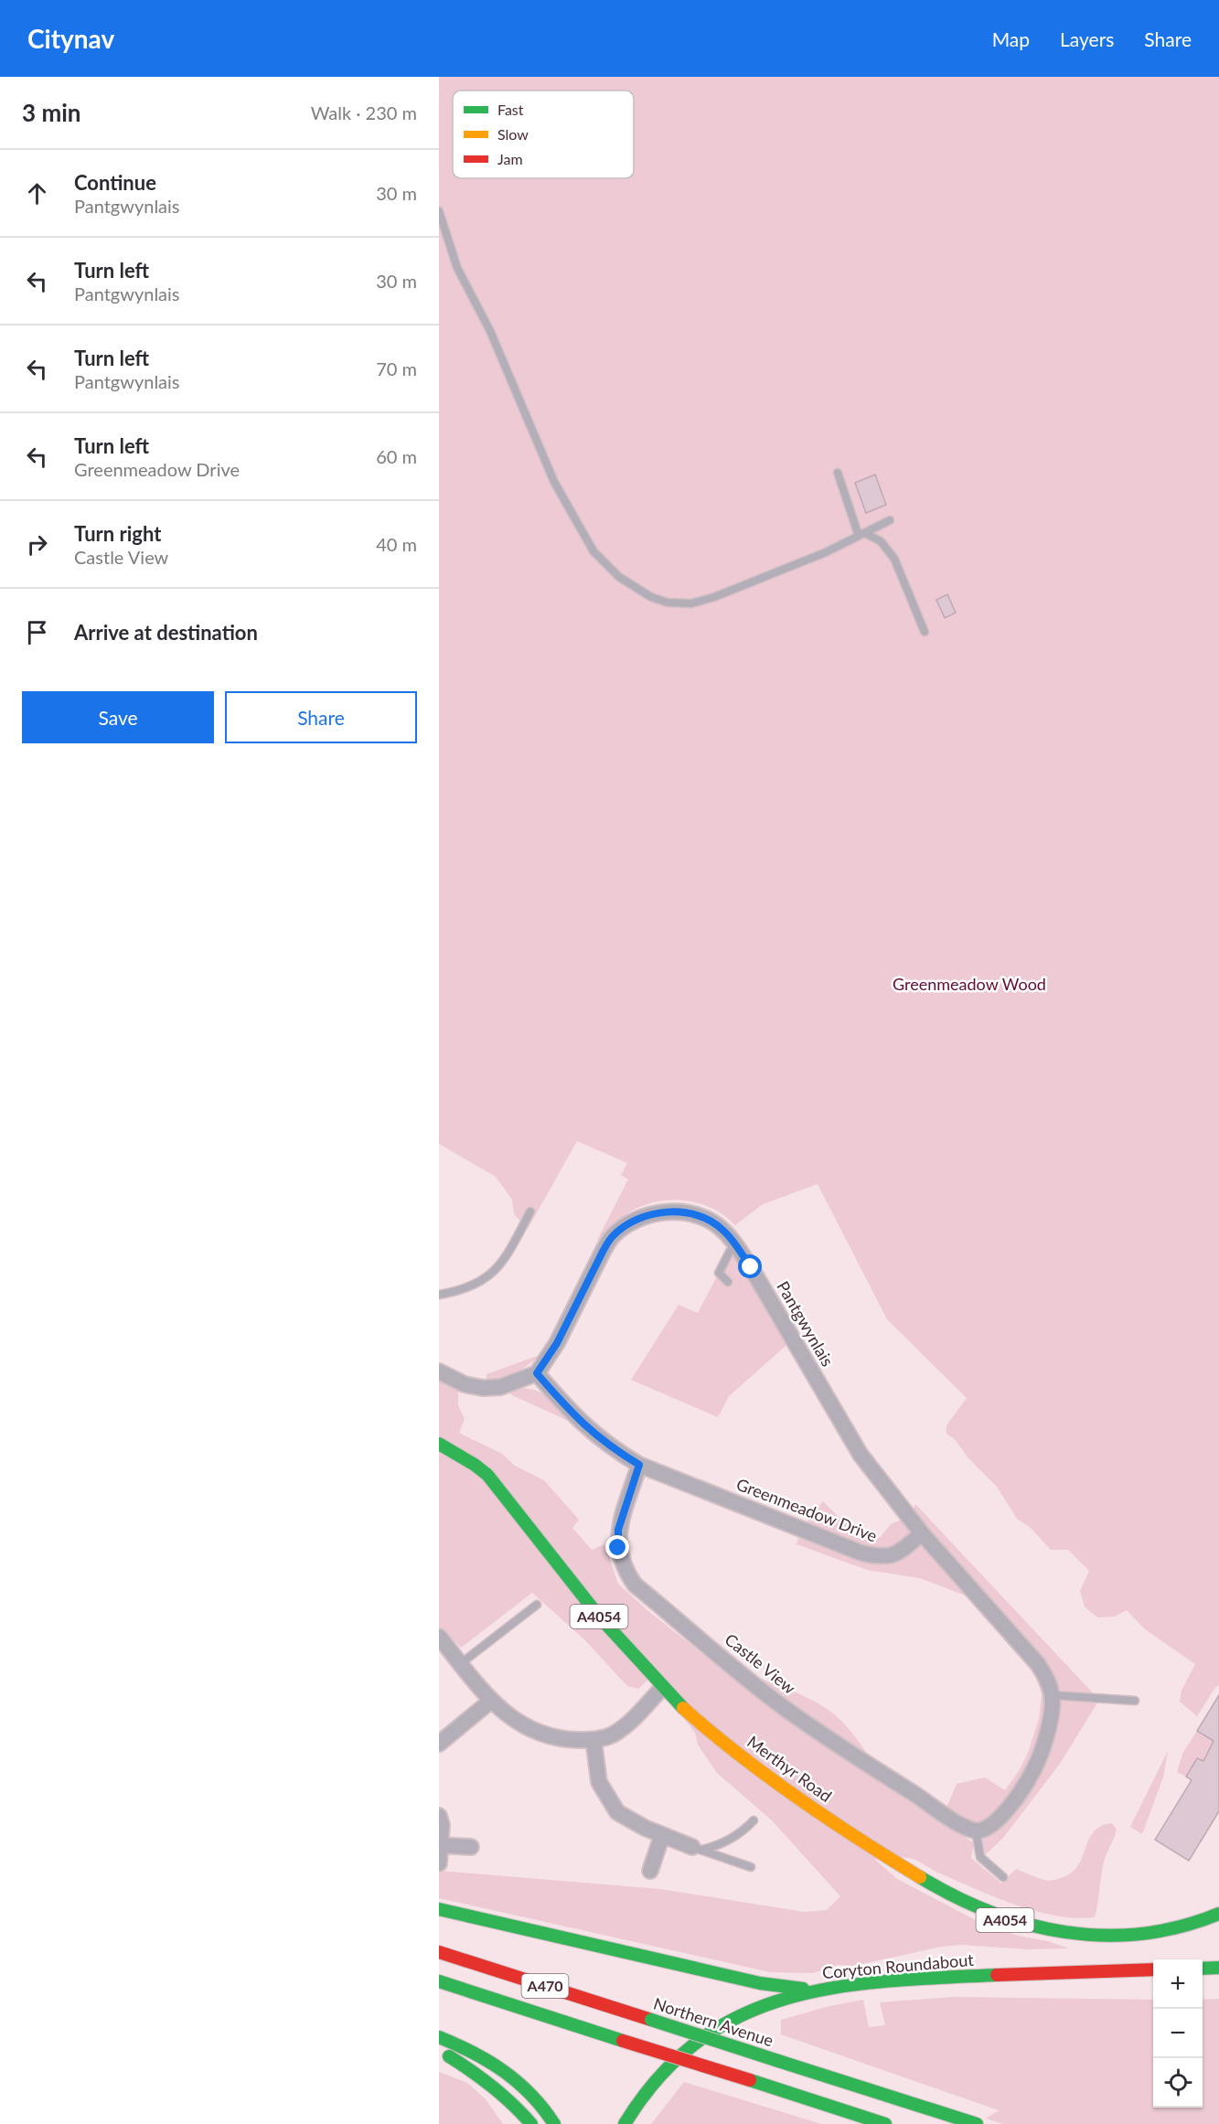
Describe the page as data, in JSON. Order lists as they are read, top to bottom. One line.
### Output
{"streets":{"main road":["A4054","Merthyr Road","Coryton Roundabout","A470","Northern Avenue"],"street":["Pantgwynlais","Greenmeadow Drive","Castle View"]},"crossings":[["Pantgwynlais","Greenmeadow Drive"],["Greenmeadow Drive","Castle View"]],"parks":["Greenmeadow Wood"],"legend":["Fast","Slow","Jam"],"page":{"header":"Citynav","nav":["Map","Layers","Share"],"heading":["3 min","Walk · 230 m"],"list":[["Continue","Pantgwynlais","30 m"],["Turn left","Pantgwynlais","30 m"],["Turn left","Pantgwynlais","70 m"],["Turn left","Greenmeadow Drive","60 m"],["Turn right","Castle View","40 m"],"Arrive at destination"],"buttons":["Save","Share"],"map_buttons":["+","−"]}}
